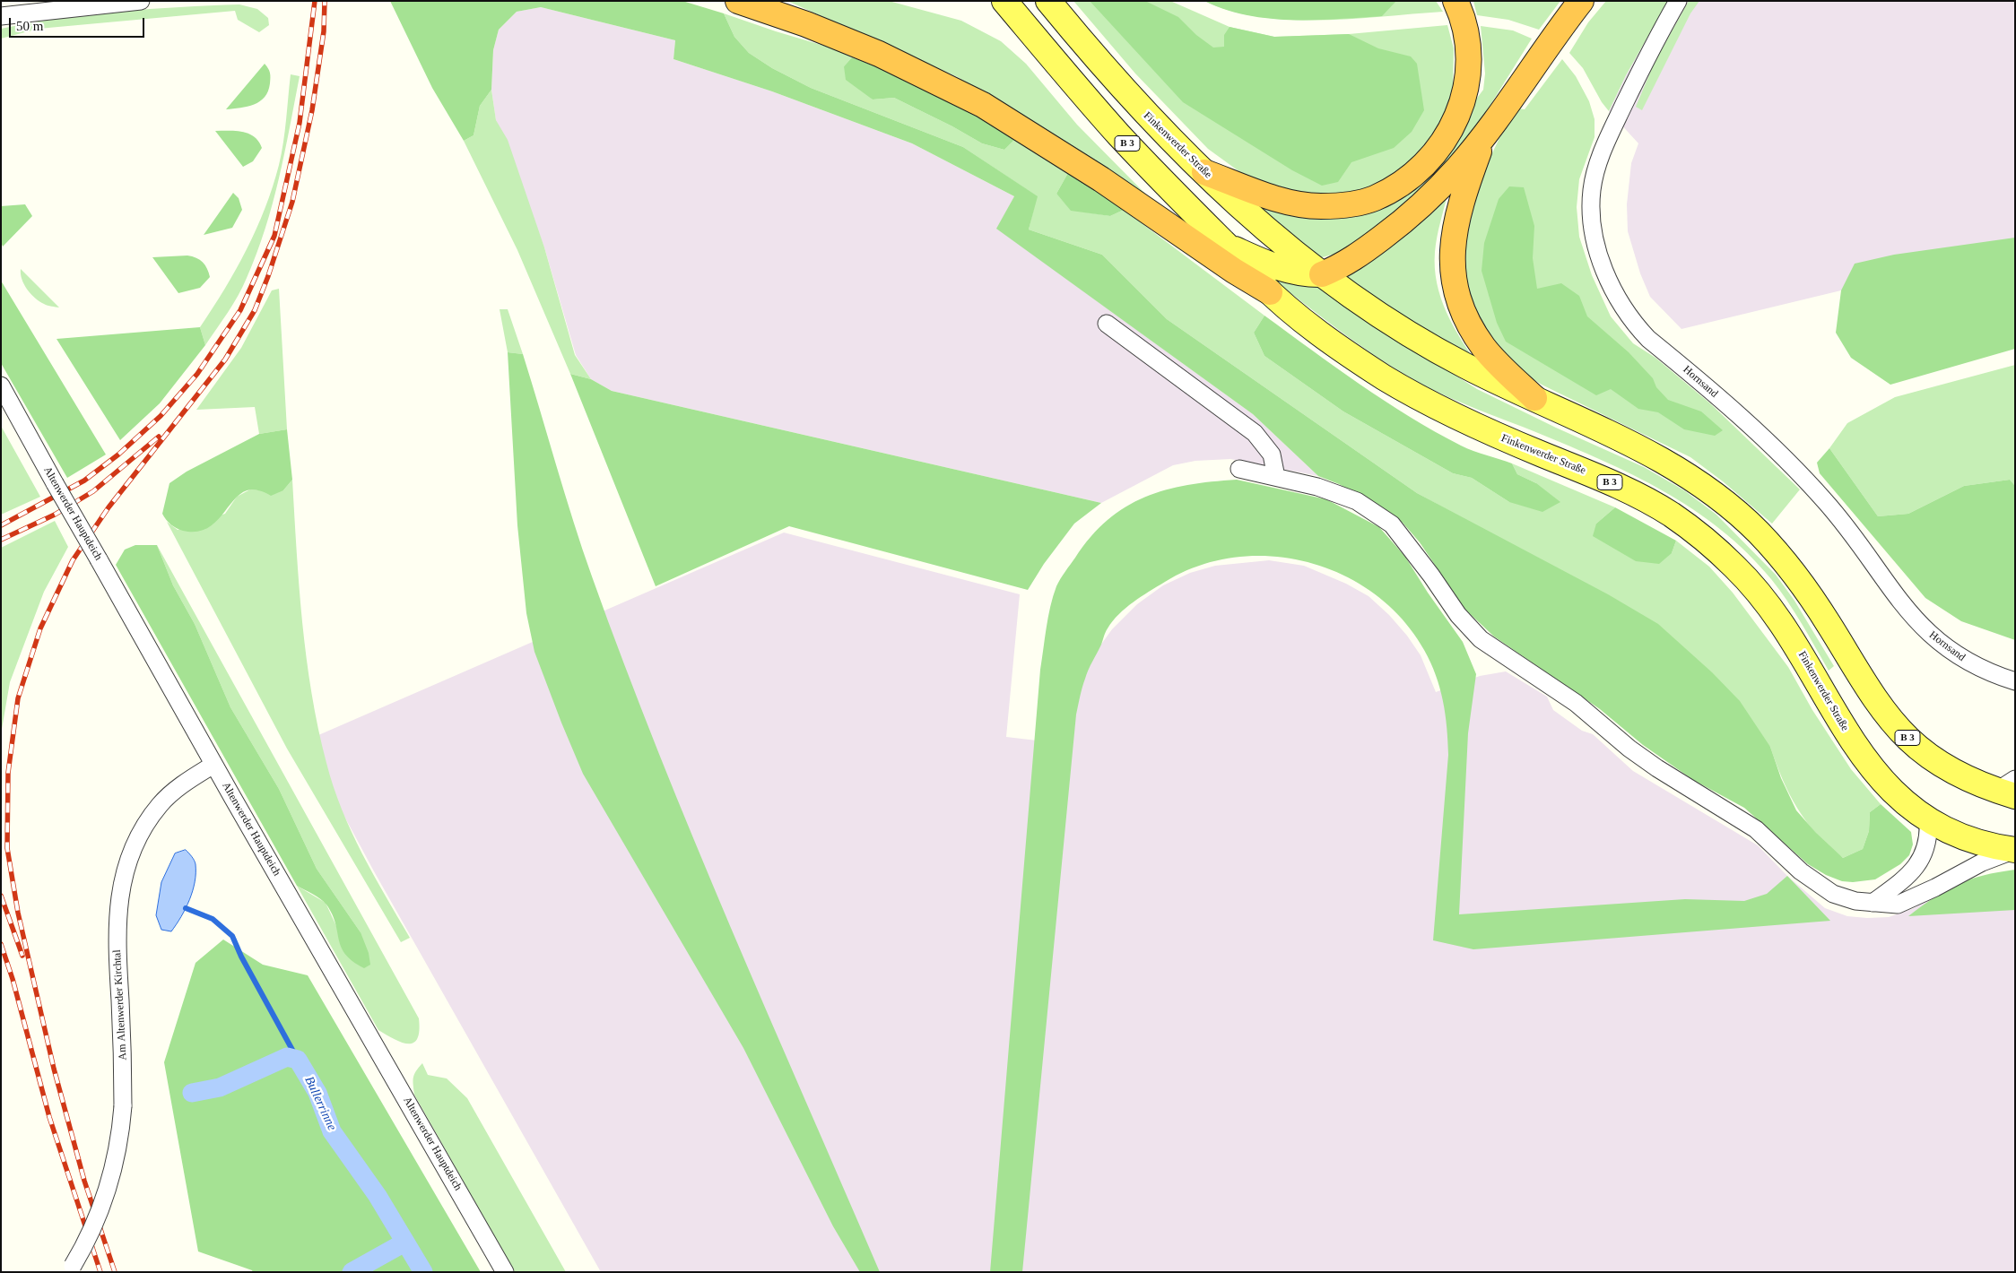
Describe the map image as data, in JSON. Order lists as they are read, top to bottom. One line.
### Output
{"streets":{"main road":["B 3","Finkenwerder Straße"],"street":["Hornsand","Altenwerder Hauptdeich","Am Altenwerder Kirchtal"]},"crossings":[["Altenwerder Hauptdeich","Am Altenwerder Kirchtal"]],"water":["Bullerrinne"],"scale_bar":"50 m"}
